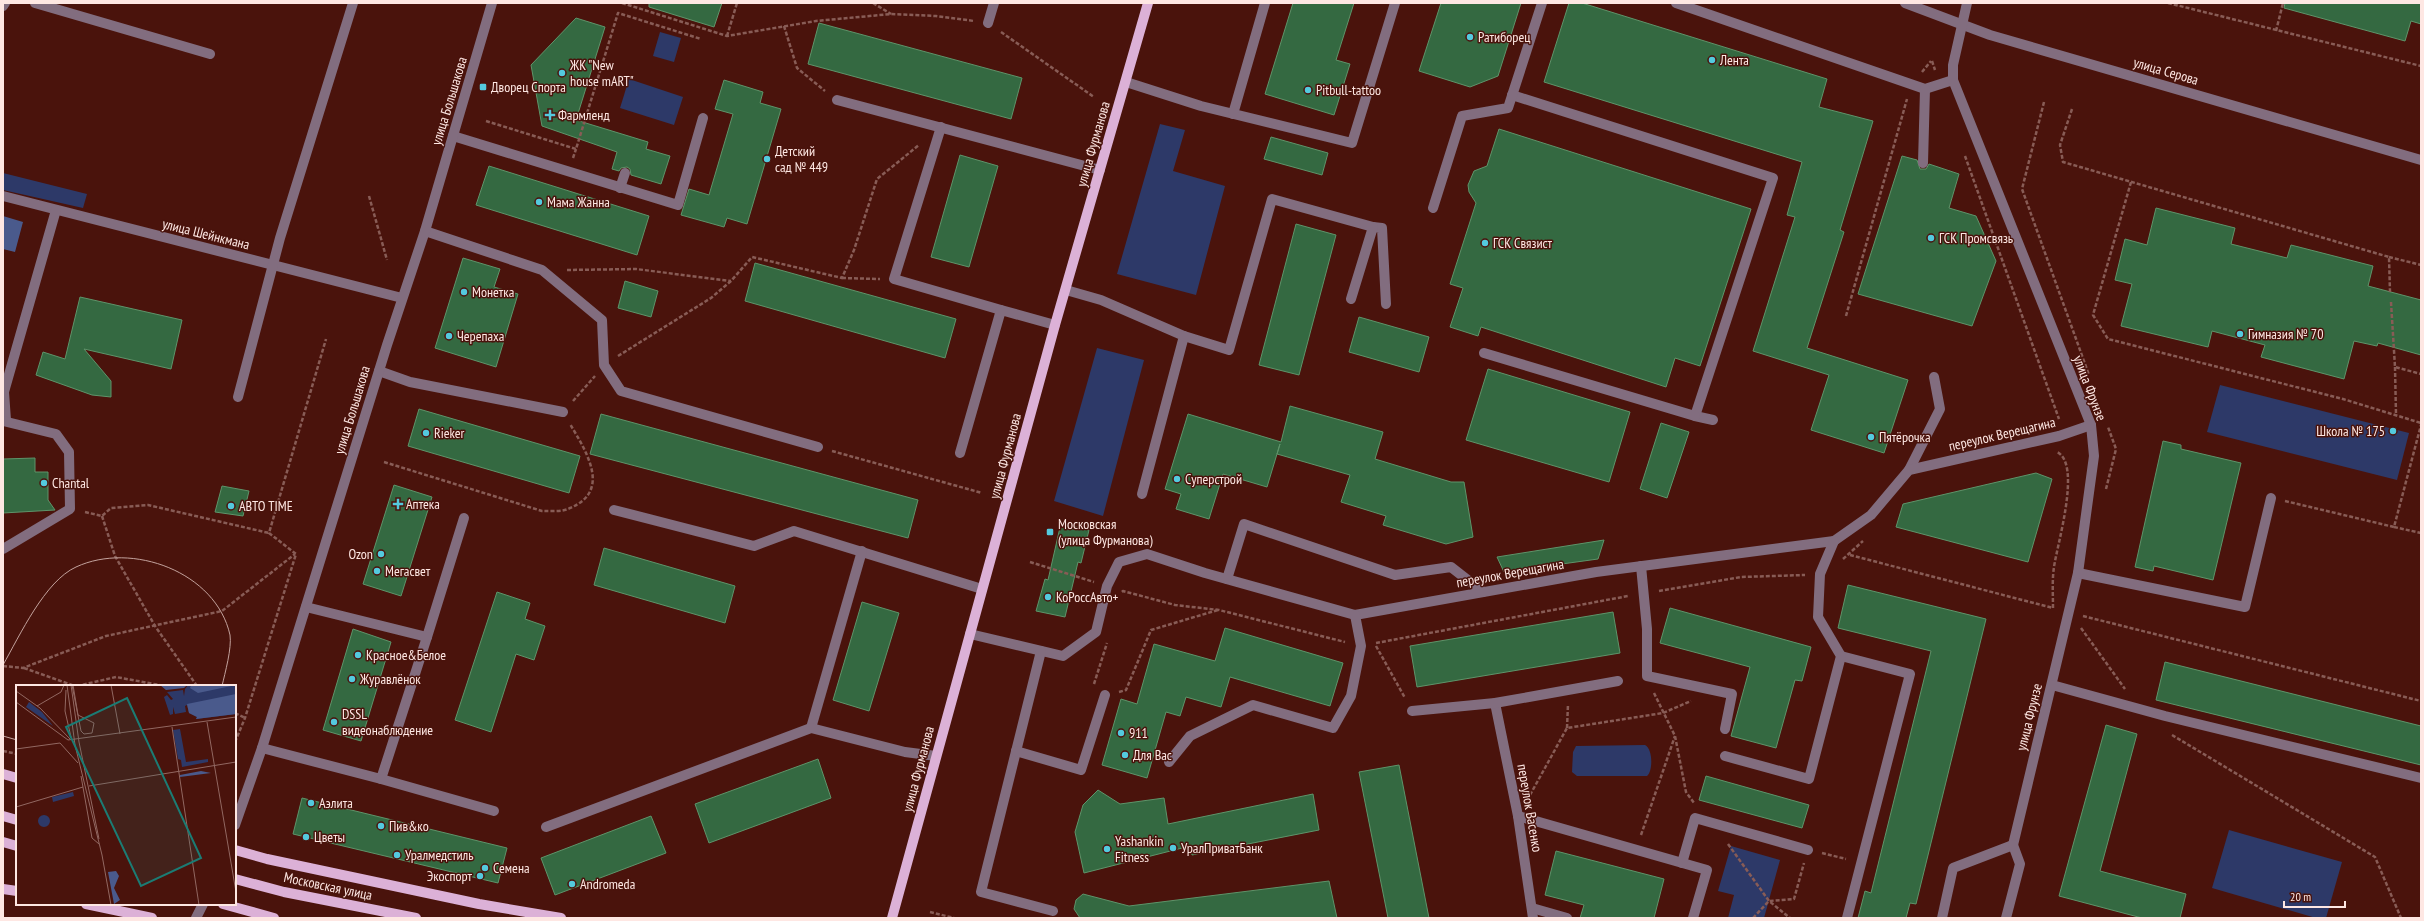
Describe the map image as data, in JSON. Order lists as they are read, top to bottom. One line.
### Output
{"streets":{"main road":["улица Фурманова","Московская улица"],"street":["улица Серова","улица Большакова","улица Шейнкмана","улица Фрунзе","переулок Верещагина","переулок Васенко"]},"crossings":[["улица Серова","улица Фрунзе"],["улица Большакова","улица Шейнкмана"],["улица Фурманова","переулок Верещагина"],["улица Фрунзе","переулок Верещагина"]],"places":{"other":["Ратиборец","Лента","ЖК \"New house mART\"","Pitbull-tattoo","Детский сад № 449","Мама Жанна","ГСК Промсвязь","ГСК Связист","Монетка","Гимназия № 70","Черепаха","Школа № 175","Rieker","Пятёрочка","Суперстрой","Chantal","АВТО TIME","Ozon","Мегасвет","КоРоссАвто+","Красное&Белое","Журавлёнок","DSSL видеонаблюдение","911","Для Вас","Аэлита","Пив&ко","Цветы","УралПриватБанк","Yashankin Fitness","Уралмедстиль","Семена","Экоспорт","Andromeda"],"transit":["Дворец Спорта","Московская (улица Фурманова)"],"health":["Фармленд","Аптека"]},"scale_bar":"20 m"}
